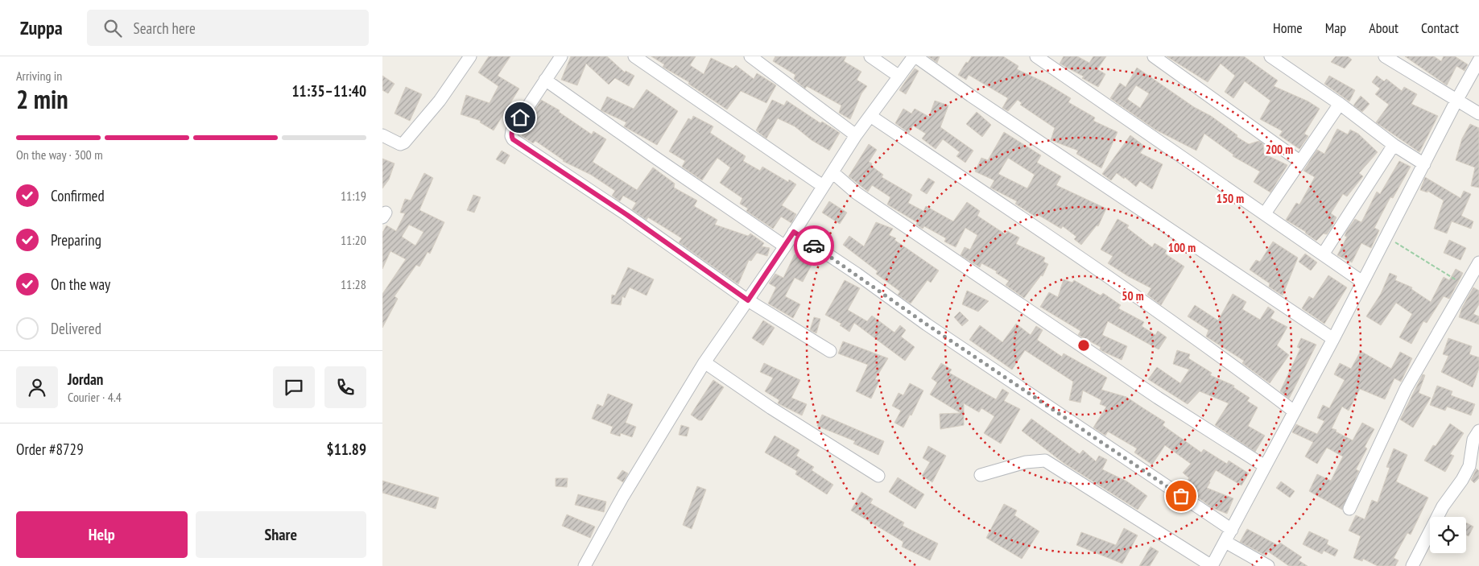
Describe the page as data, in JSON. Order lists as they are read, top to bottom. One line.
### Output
{"page":{"header":"Zuppa","search":"Search here","nav":["Home","Map","About","Contact"],"heading":["2 min","Arriving in","11:35–11:40"],"panel":["Jordan","Courier · 4.4","Order #8729","$11.89"],"bar":"On the way · 300 m","list":[["Confirmed","11:19"],["Preparing","11:20"],["On the way","11:28"],"Delivered"],"buttons":["Help","Share"]},"rings":["200 m","150 m","100 m","50 m"]}
